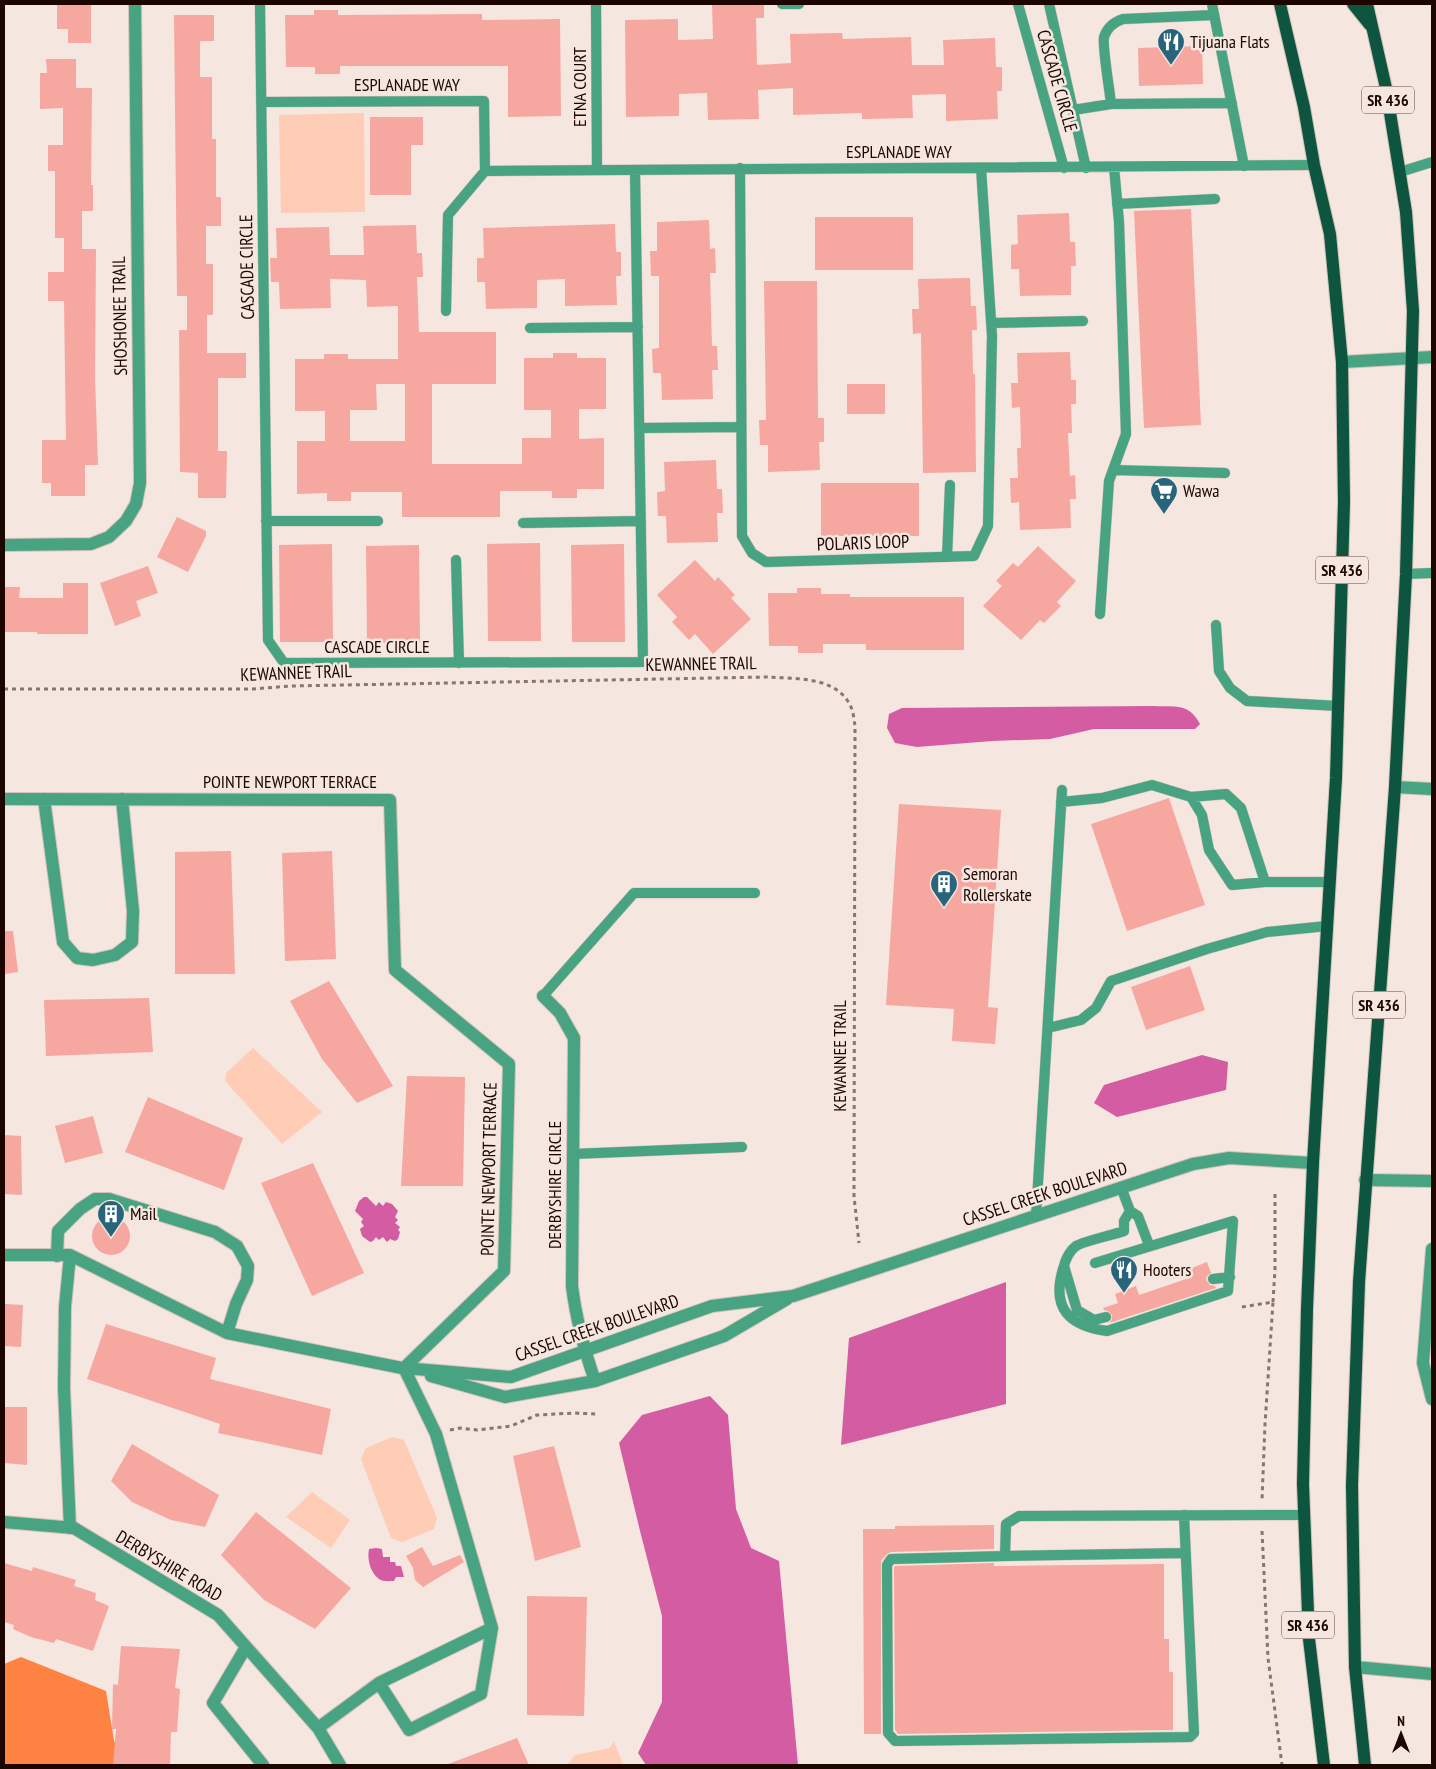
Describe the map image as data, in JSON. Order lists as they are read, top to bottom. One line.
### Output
{"streets":{"main road":["SR 436"],"street":["SHOSHONEE TRAIL","POINTE NEWPORT TERRACE","DERBYSHIRE CIRCLE","CASSEL CREEK BOULEVARD","DERBYSHIRE ROAD"],"lane":["CASCADE CIRCLE","ESPLANADE WAY","ETNA COURT","POLARIS LOOP"],"path":["KEWANNEE TRAIL"]},"crossings":[["CASCADE CIRCLE","ESPLANADE WAY"],["ESPLANADE WAY","ETNA COURT"],["ESPLANADE WAY","SR 436"],["ESPLANADE WAY","POLARIS LOOP"],["SR 436","CASSEL CREEK BOULEVARD"],["POINTE NEWPORT TERRACE","CASSEL CREEK BOULEVARD"],["DERBYSHIRE CIRCLE","CASSEL CREEK BOULEVARD"]],"places":{"restaurant":["Tijuana Flats","Hooters"],"supermarket":["Wawa"],"building":["Semoran Rollerskate","Mail"]},"north":"top"}
